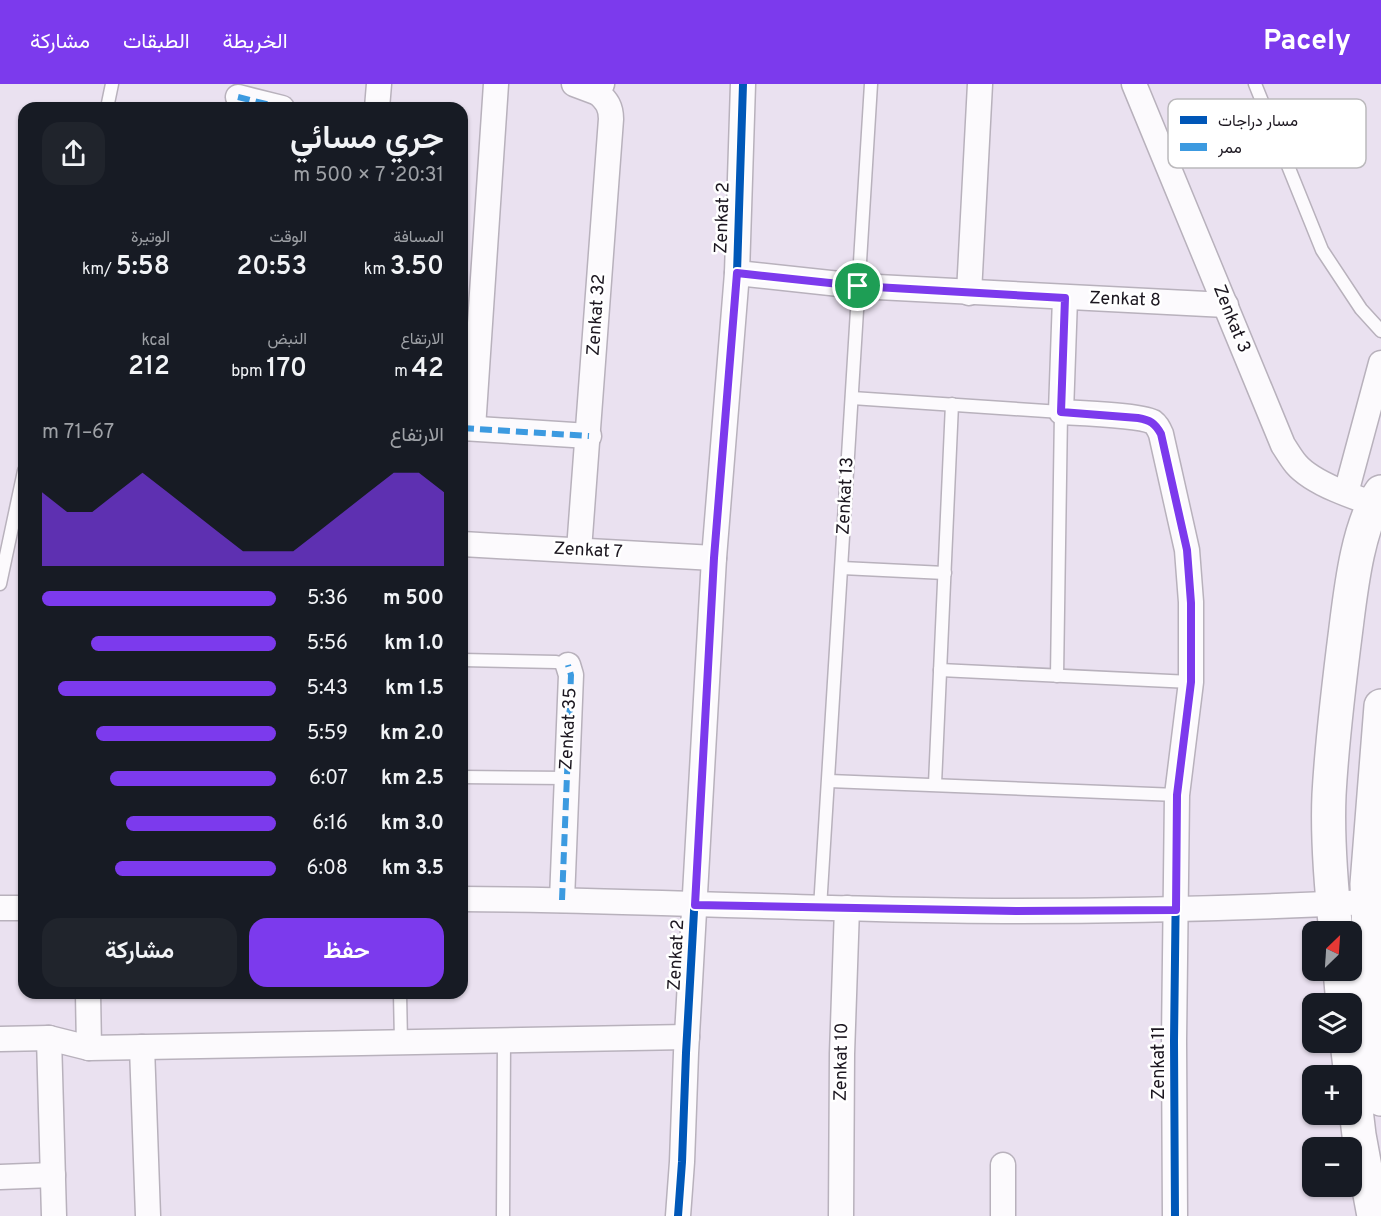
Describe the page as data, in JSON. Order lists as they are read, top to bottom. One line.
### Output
{"streets":{"street":["Zenkat 2","Zenkat 8","Zenkat 32","Zenkat 3","Zenkat 7","Zenkat 35","Zenkat 10","Zenkat 11"],"lane":["Zenkat 13"]},"crossings":[["Zenkat 2","Zenkat 8"],["Zenkat 2","Zenkat 7"],["Zenkat 8","Zenkat 3"],["Zenkat 8","Zenkat 13"],["Zenkat 32","Zenkat 7"]],"legend":["مسار دراجات","ممر"],"north":"top right","page":{"header":"Pacely","nav":["الخريطة","الطبقات","مشاركة"],"heading":["جري مسائي","20:31 · 7 × 500 m"],"stats":[["المسافة","3.50 km"],["الوقت","20:53"],["الوتيرة","5:58 /km"],["الارتفاع","42 m"],["النبض","170 bpm"],["kcal","212"]],"chart":["الارتفاع","67–71 m"],"list":[{"name":"500 m","note":"5:36"},{"name":"1.0 km","note":"5:56"},{"name":"1.5 km","note":"5:43"},{"name":"2.0 km","note":"5:59"},{"name":"2.5 km","note":"6:07"},{"name":"3.0 km","note":"6:16"},{"name":"3.5 km","note":"6:08"}],"buttons":["حفظ","مشاركة"],"map_buttons":["+","−"]}}
